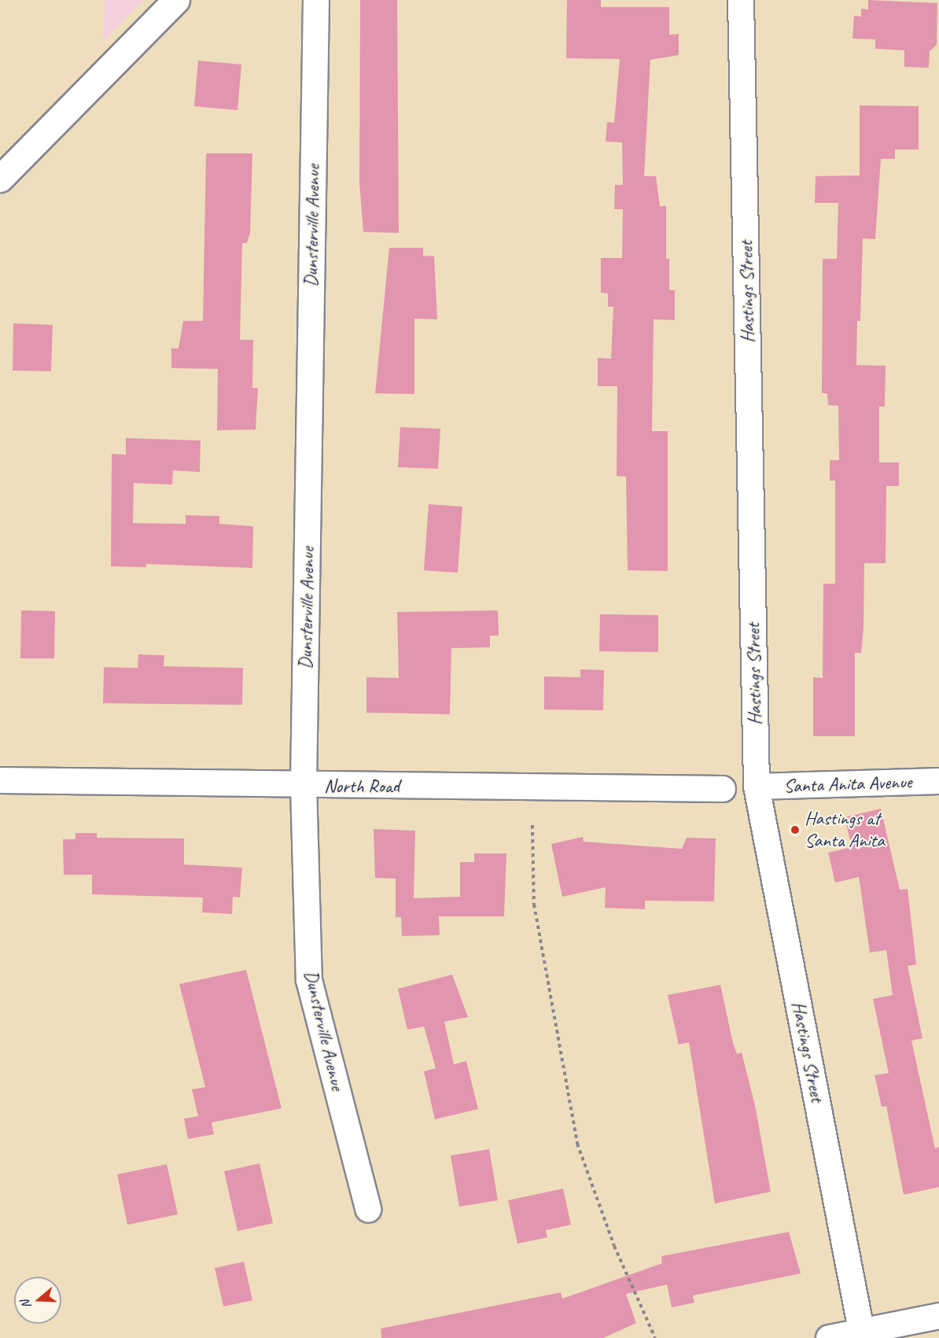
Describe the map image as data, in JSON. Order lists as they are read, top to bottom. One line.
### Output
{"streets":{"street":["Dunsterville Avenue","Hastings Street","Santa Anita Avenue","North Road"]},"crossings":[["Dunsterville Avenue","North Road"],["Hastings Street","Santa Anita Avenue"]],"places":["Hastings at Santa Anita"],"north":"left"}
